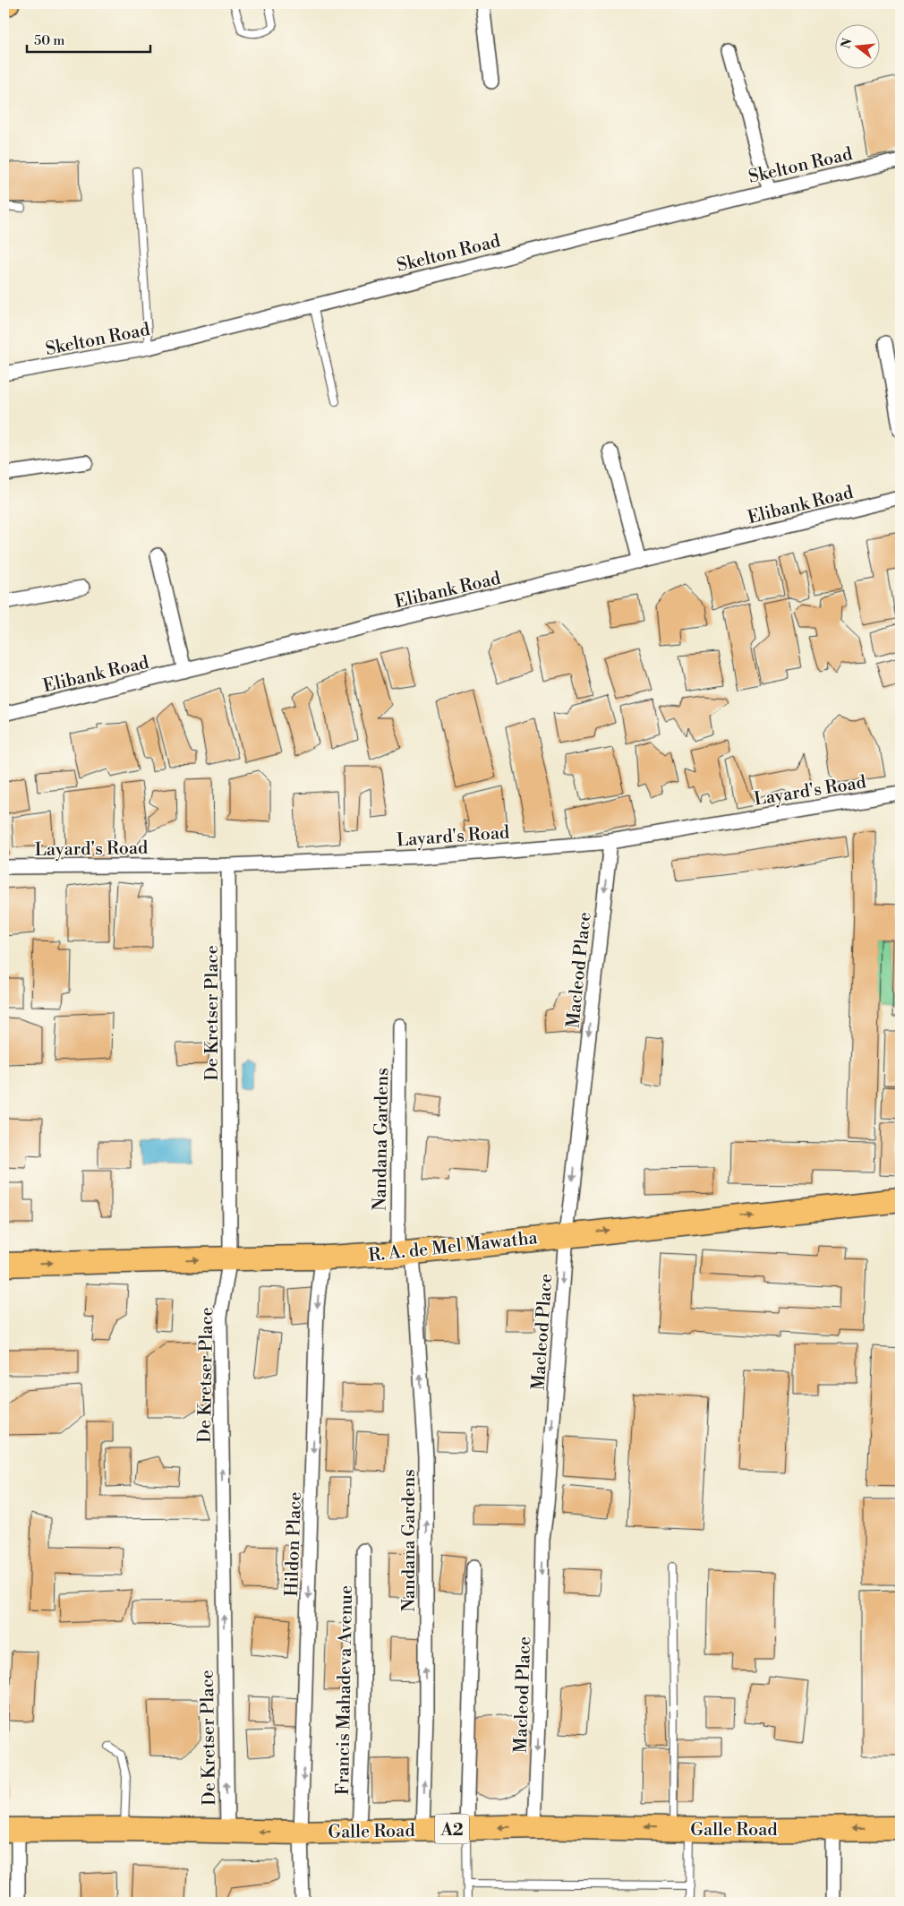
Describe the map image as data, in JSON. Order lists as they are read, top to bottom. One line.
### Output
{"streets":{"highway":["R. A. de Mel Mawatha","A2","Galle Road"],"street":["Skelton Road","Elibank Road","Layard's Road","Macleod Place","De Kretser Place","Nandana Gardens","Hildon Place","Francis Mahadeva Avenue"]},"crossings":[["Layard's Road","Macleod Place"],["Layard's Road","De Kretser Place"],["Macleod Place","R. A. de Mel Mawatha"],["Macleod Place","Galle Road"],["De Kretser Place","R. A. de Mel Mawatha"],["De Kretser Place","Galle Road"],["Nandana Gardens","R. A. de Mel Mawatha"],["Nandana Gardens","Galle Road"],["R. A. de Mel Mawatha","Hildon Place"],["Hildon Place","Galle Road"],["Francis Mahadeva Avenue","Galle Road"]],"one_way":["Macleod Place","De Kretser Place","R. A. de Mel Mawatha","Hildon Place","Galle Road"],"scale_bar":"50 m","north":"left"}
